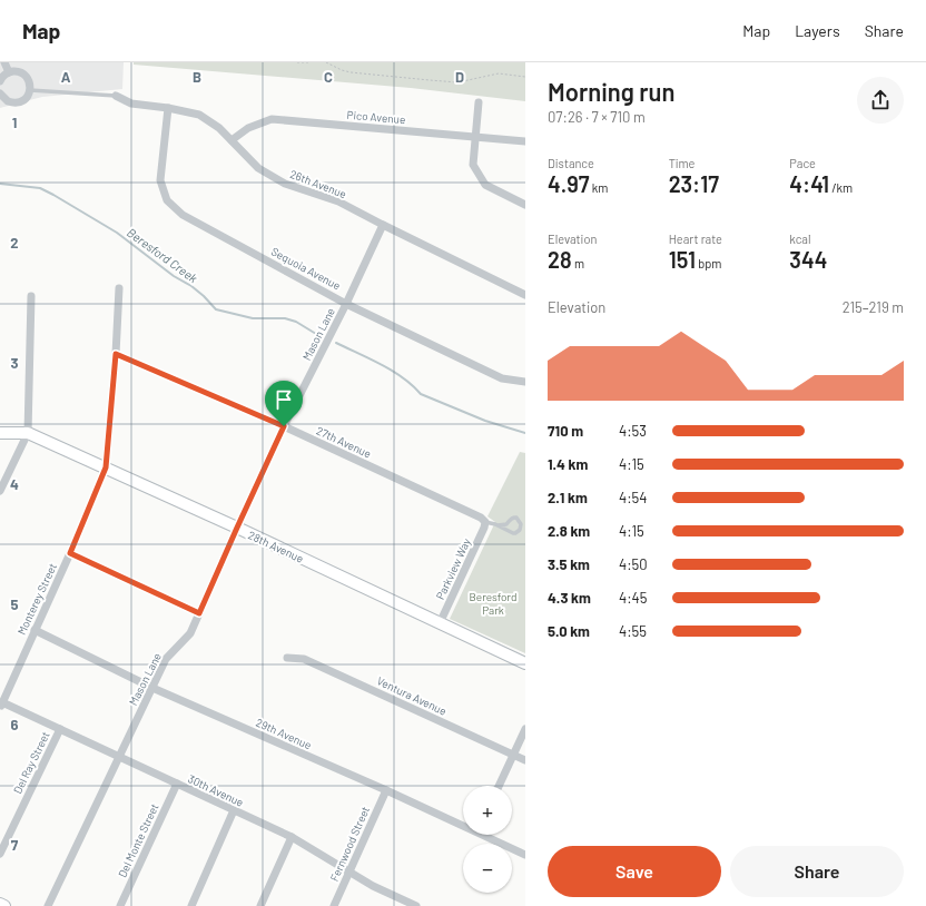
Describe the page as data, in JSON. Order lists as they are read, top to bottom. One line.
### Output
{"streets":{"street":["Pico Avenue","26th Avenue","Sequoia Avenue","Mason Lane","27th Avenue","28th Avenue","Parkview Way","Monterey Street","Ventura Avenue","29th Avenue","Del Ray Street","30th Avenue","Del Monte Street","Fernwood Street"]},"crossings":[["Pico Avenue","26th Avenue"],["26th Avenue","Sequoia Avenue"],["26th Avenue","Mason Lane"],["Sequoia Avenue","Mason Lane"],["Mason Lane","27th Avenue"],["Mason Lane","28th Avenue"],["Mason Lane","29th Avenue"],["Mason Lane","30th Avenue"],["27th Avenue","Parkview Way"],["27th Avenue","Monterey Street"],["28th Avenue","Parkview Way"],["28th Avenue","Monterey Street"],["Monterey Street","29th Avenue"],["Monterey Street","30th Avenue"],["29th Avenue","Fernwood Street"],["Del Ray Street","30th Avenue"],["30th Avenue","Del Monte Street"],["30th Avenue","Fernwood Street"]],"water":["Beresford Creek"],"parks":["Beresford Park"],"page":{"header":"Map","nav":["Map","Layers","Share"],"heading":["Morning run","07:26 · 7 × 710 m"],"stats":[["Distance","4.97 km"],["Time","23:17"],["Pace","4:41 /km"],["Elevation","28 m"],["Heart rate","151 bpm"],["kcal","344"]],"chart":["Elevation","215–219 m"],"list":[{"name":"710 m","note":"4:53"},{"name":"1.4 km","note":"4:15"},{"name":"2.1 km","note":"4:54"},{"name":"2.8 km","note":"4:15"},{"name":"3.5 km","note":"4:50"},{"name":"4.3 km","note":"4:45"},{"name":"5.0 km","note":"4:55"}],"map_buttons":["+","−"],"buttons":["Save","Share"]},"grid":{"columns":["A","B","C","D"],"rows":["1","2","3","4","5","6","7"]}}
